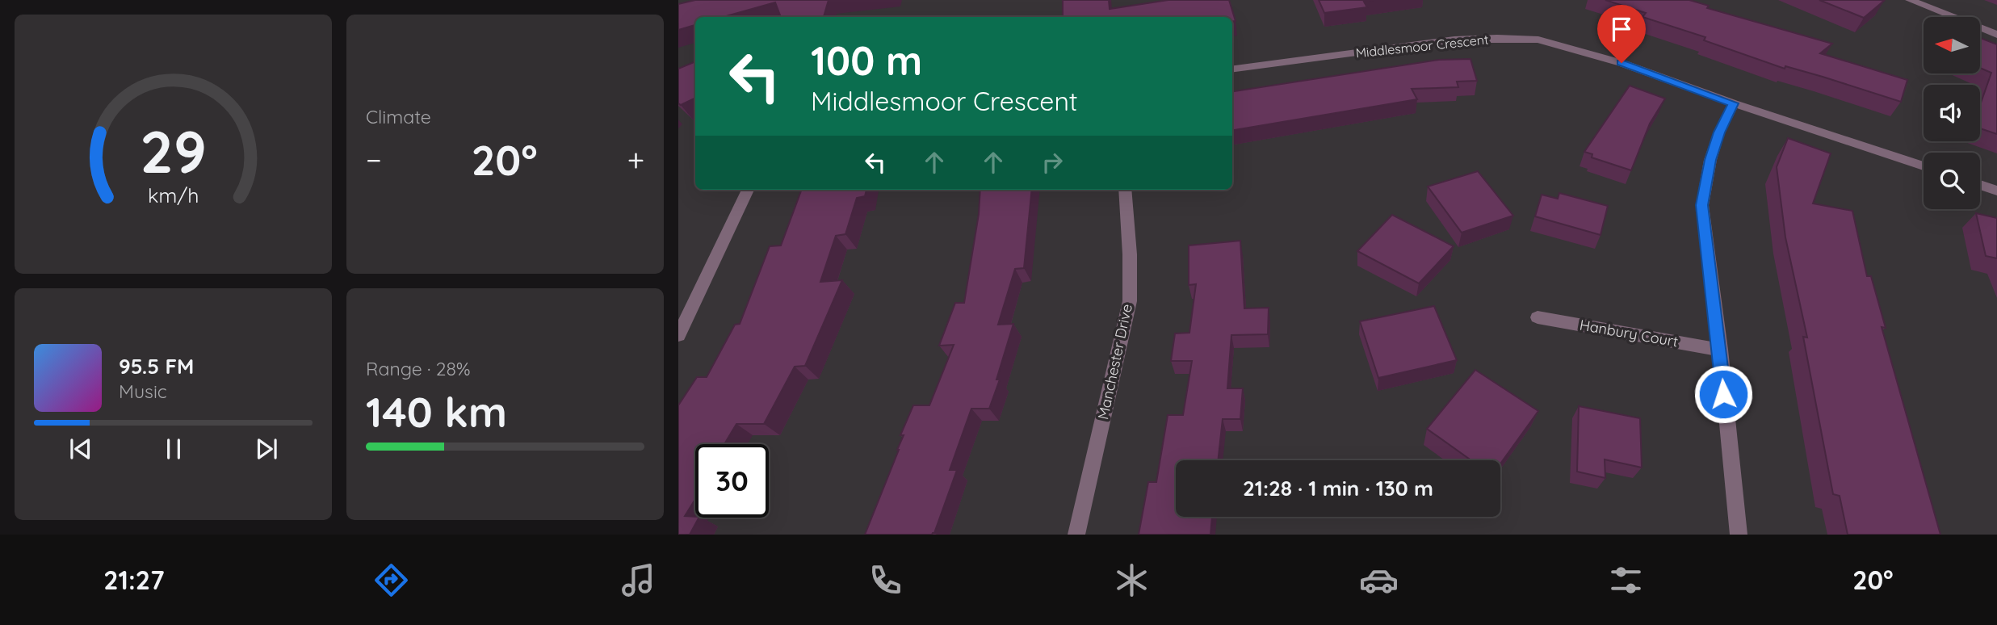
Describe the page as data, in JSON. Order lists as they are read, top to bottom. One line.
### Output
{"streets":{"street":["Middlesmoor Crescent","Hanbury Court","Manchester Drive"]},"north":"left","page":{"tile":["Climate",["Range · 28%","140 km"]],"turn":["100 m","Middlesmoor Crescent"],"heat":["−","20°","+"],"song":["95.5 FM","Music"],"limit":"30","trip":"21:28 · 1 min · 130 m","tabs":["21:27","20°"],"gauge":["29","km/h"]}}
